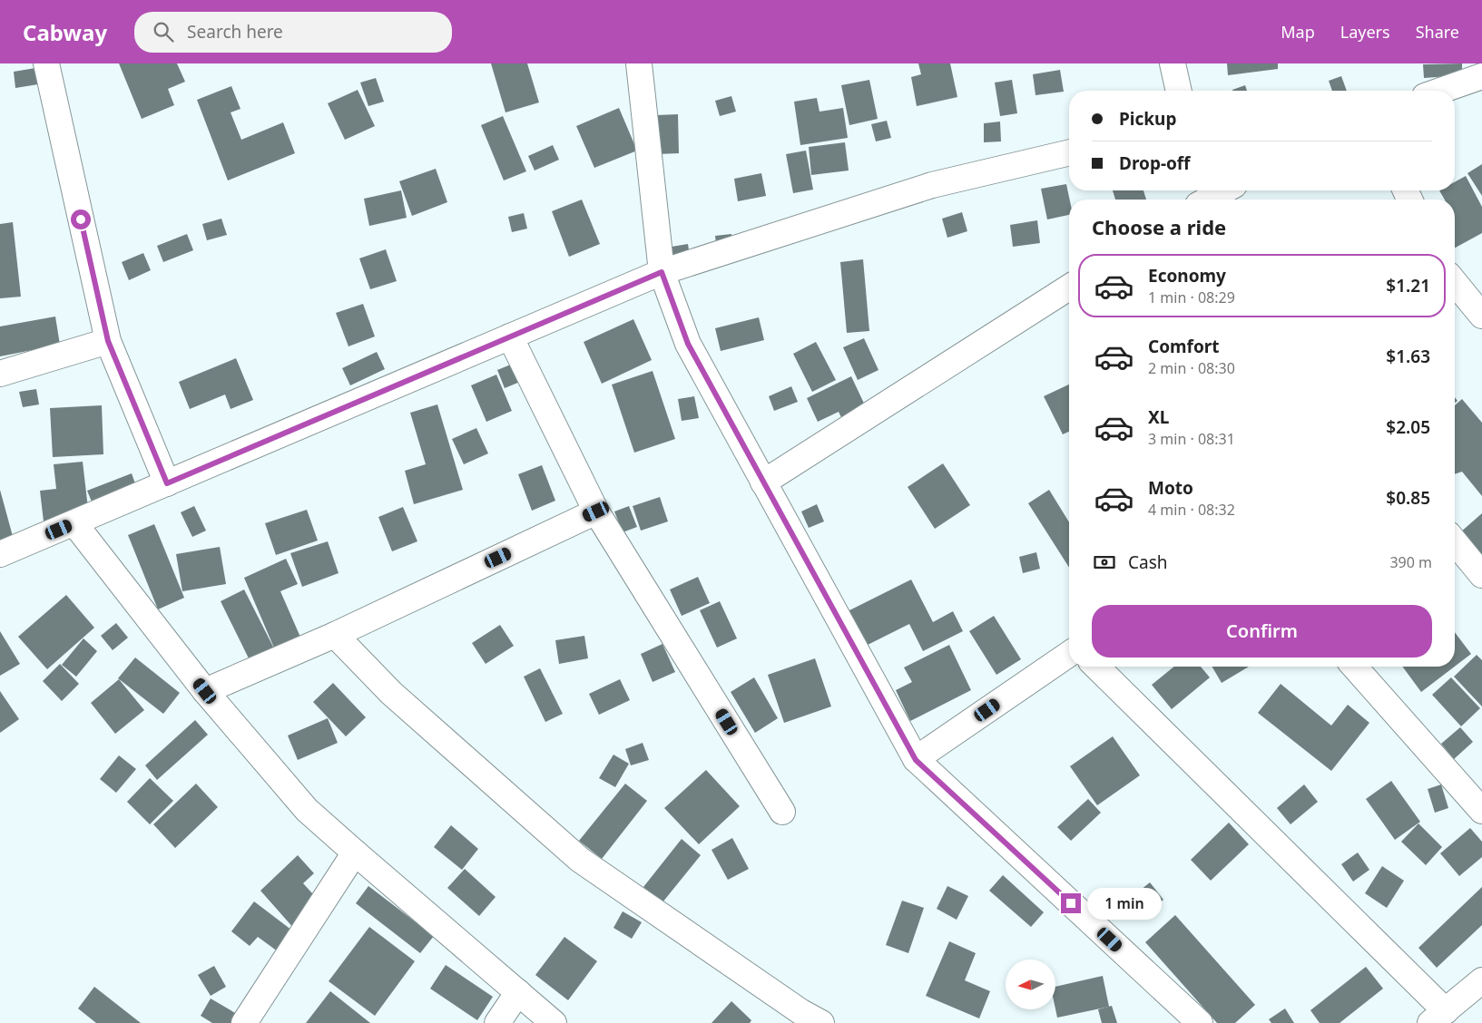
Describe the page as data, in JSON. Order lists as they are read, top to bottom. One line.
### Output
{"north":"left","page":{"header":"Cabway","search":"Search here","nav":["Map","Layers","Share"],"banner":["Pickup","Drop-off"],"heading":"Choose a ride","list":[{"name":"Economy","note":"1 min · 08:29","value":"$1.21"},{"name":"Comfort","note":"2 min · 08:30","value":"$1.63"},{"name":"XL","note":"3 min · 08:31","value":"$2.05"},{"name":"Moto","note":"4 min · 08:32","value":"$0.85"}],"pay":["Cash","390 m"],"buttons":"Confirm","bubble":"1 min"}}
